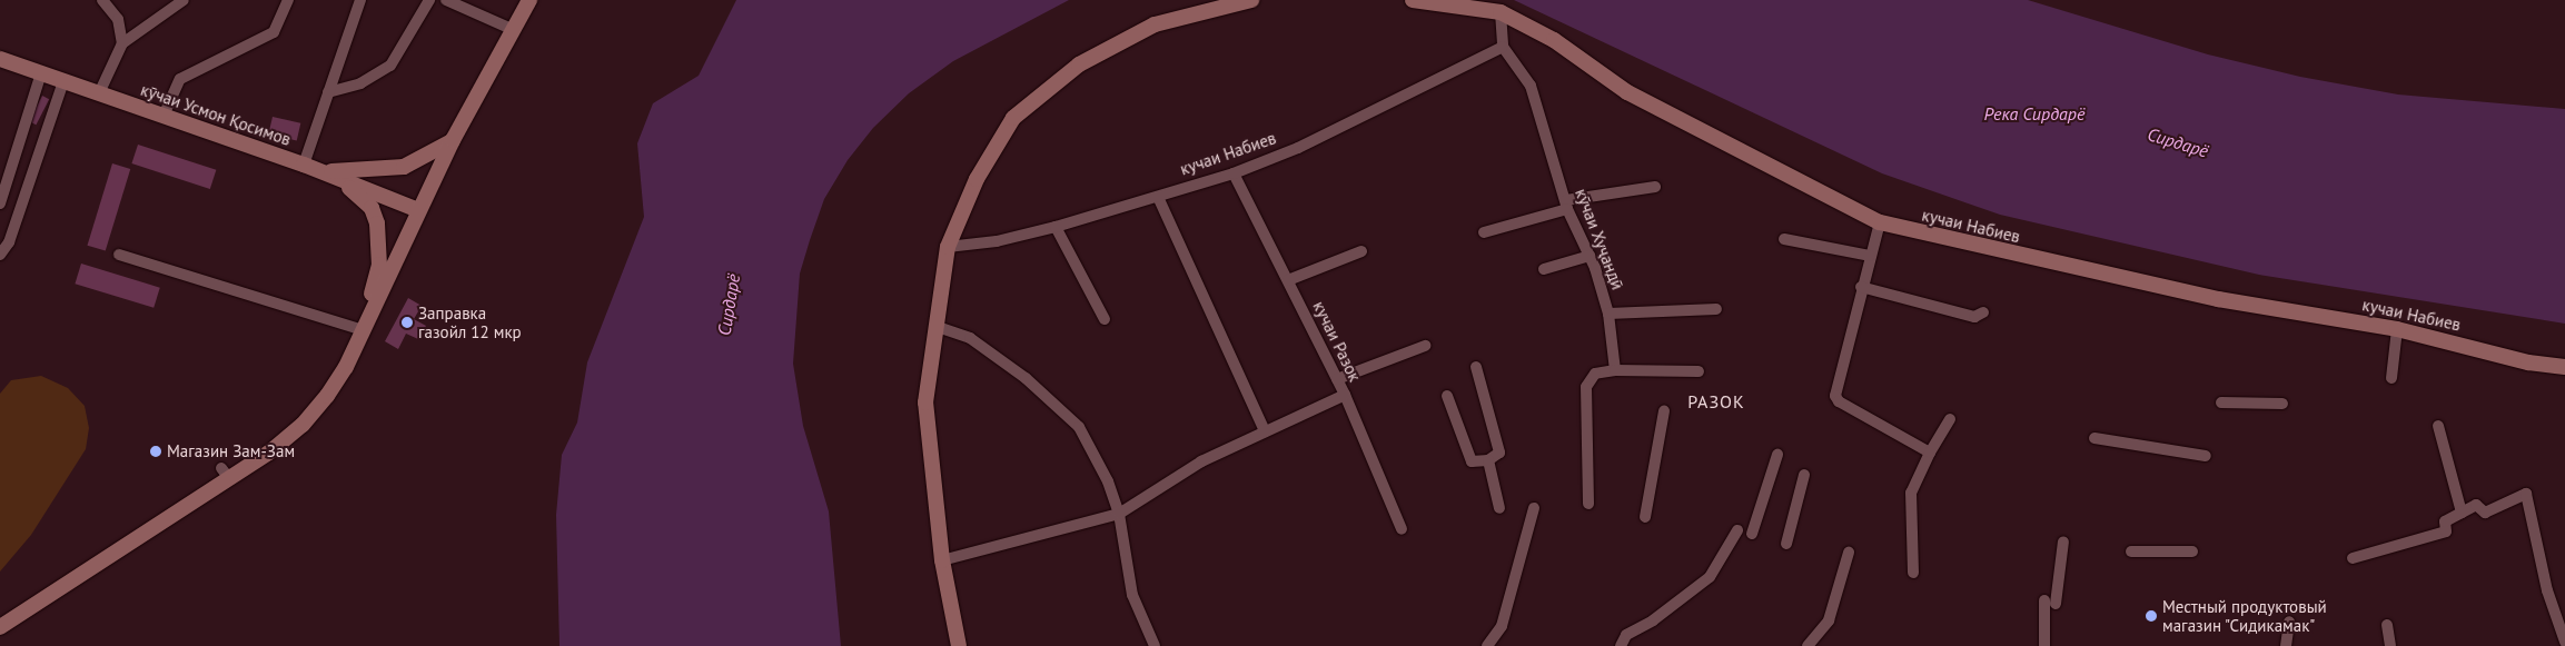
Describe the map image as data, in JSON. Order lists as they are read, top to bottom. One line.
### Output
{"streets":{"main road":["кӯчаи Усмон Қосимов","кучаи Набиев"],"street":["кӯчаи Хуҷандӣ","кучаи Разок"]},"crossings":[["кучаи Набиев","кӯчаи Хуҷандӣ"],["кучаи Набиев","кучаи Разок"]],"districts":["РАЗОК"],"water":["Река Сирдарё","Сирдарё"],"places":["Заправка газойл 12 мкр","Магазин Зам-Зам","Местный продуктовый магазин \"Сидикамак\""]}
